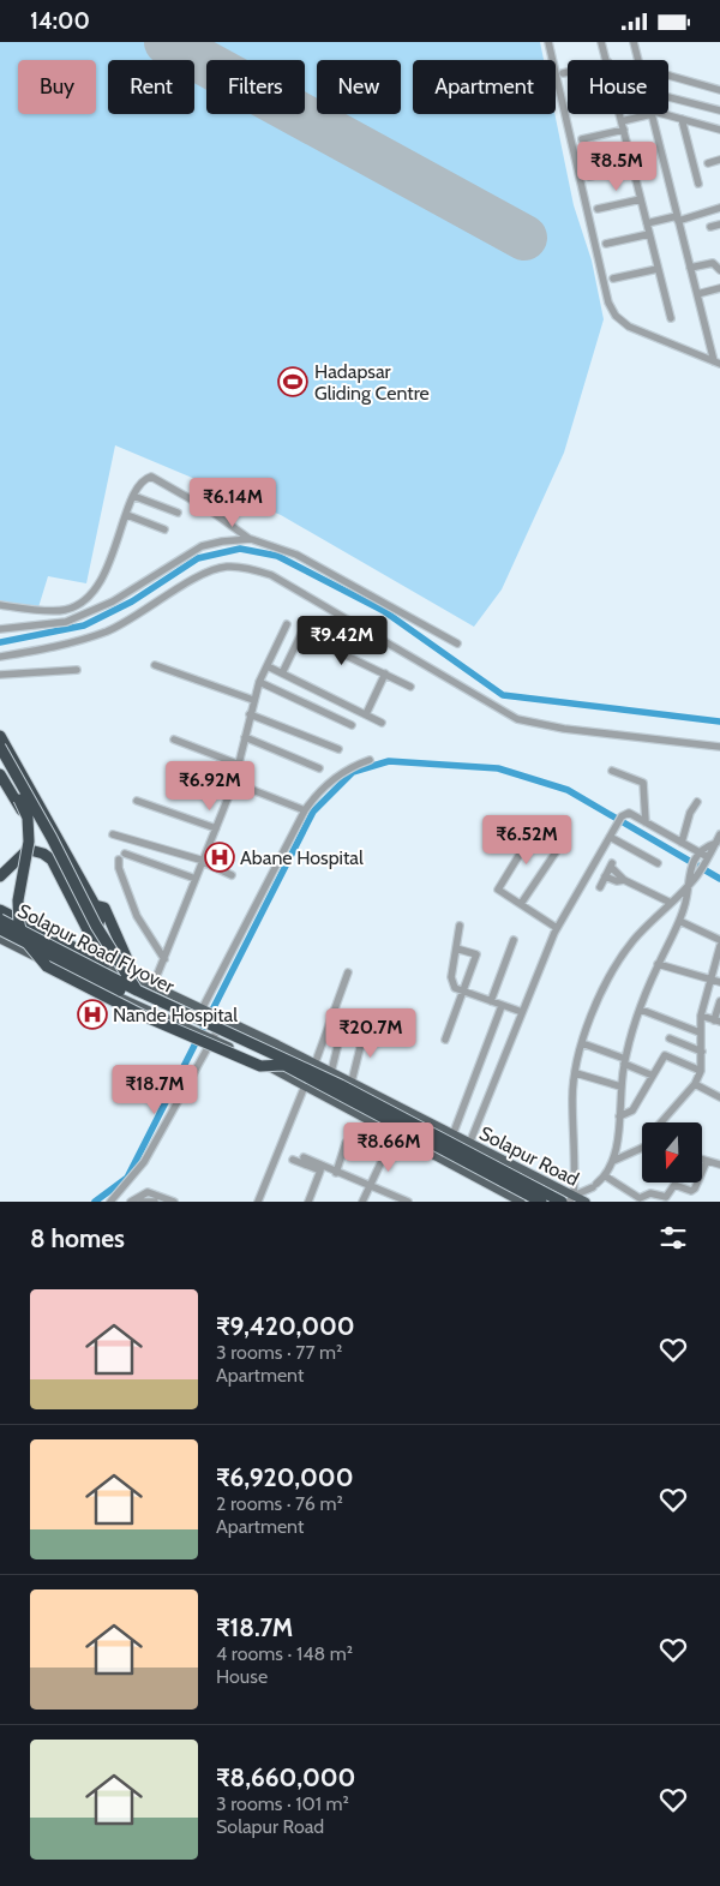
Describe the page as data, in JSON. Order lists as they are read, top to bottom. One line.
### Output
{"streets":{"highway":["Solapur Road Flyover"],"main road":["Solapur Road"]},"places":{"sports":["Hadapsar Gliding Centre"],"hospital":["Abane Hospital","Nande Hospital"]},"north":"bottom","page":{"status":"14:00","chip":["Buy","Rent","Filters","New","Apartment","House"],"price":["₹8.5M","₹6.14M","₹9.42M","₹6.92M","₹6.52M","₹20.7M","₹18.7M","₹8.66M"],"heading":"8 homes","list":[{"name":"₹9,420,000","note":"3 rooms · 77 m² · Apartment"},{"name":"₹6,920,000","note":"2 rooms · 76 m² · Apartment"},{"name":"₹18.7M","note":"4 rooms · 148 m² · House"},{"name":"₹8,660,000","note":"3 rooms · 101 m² · Solapur Road"}]}}
